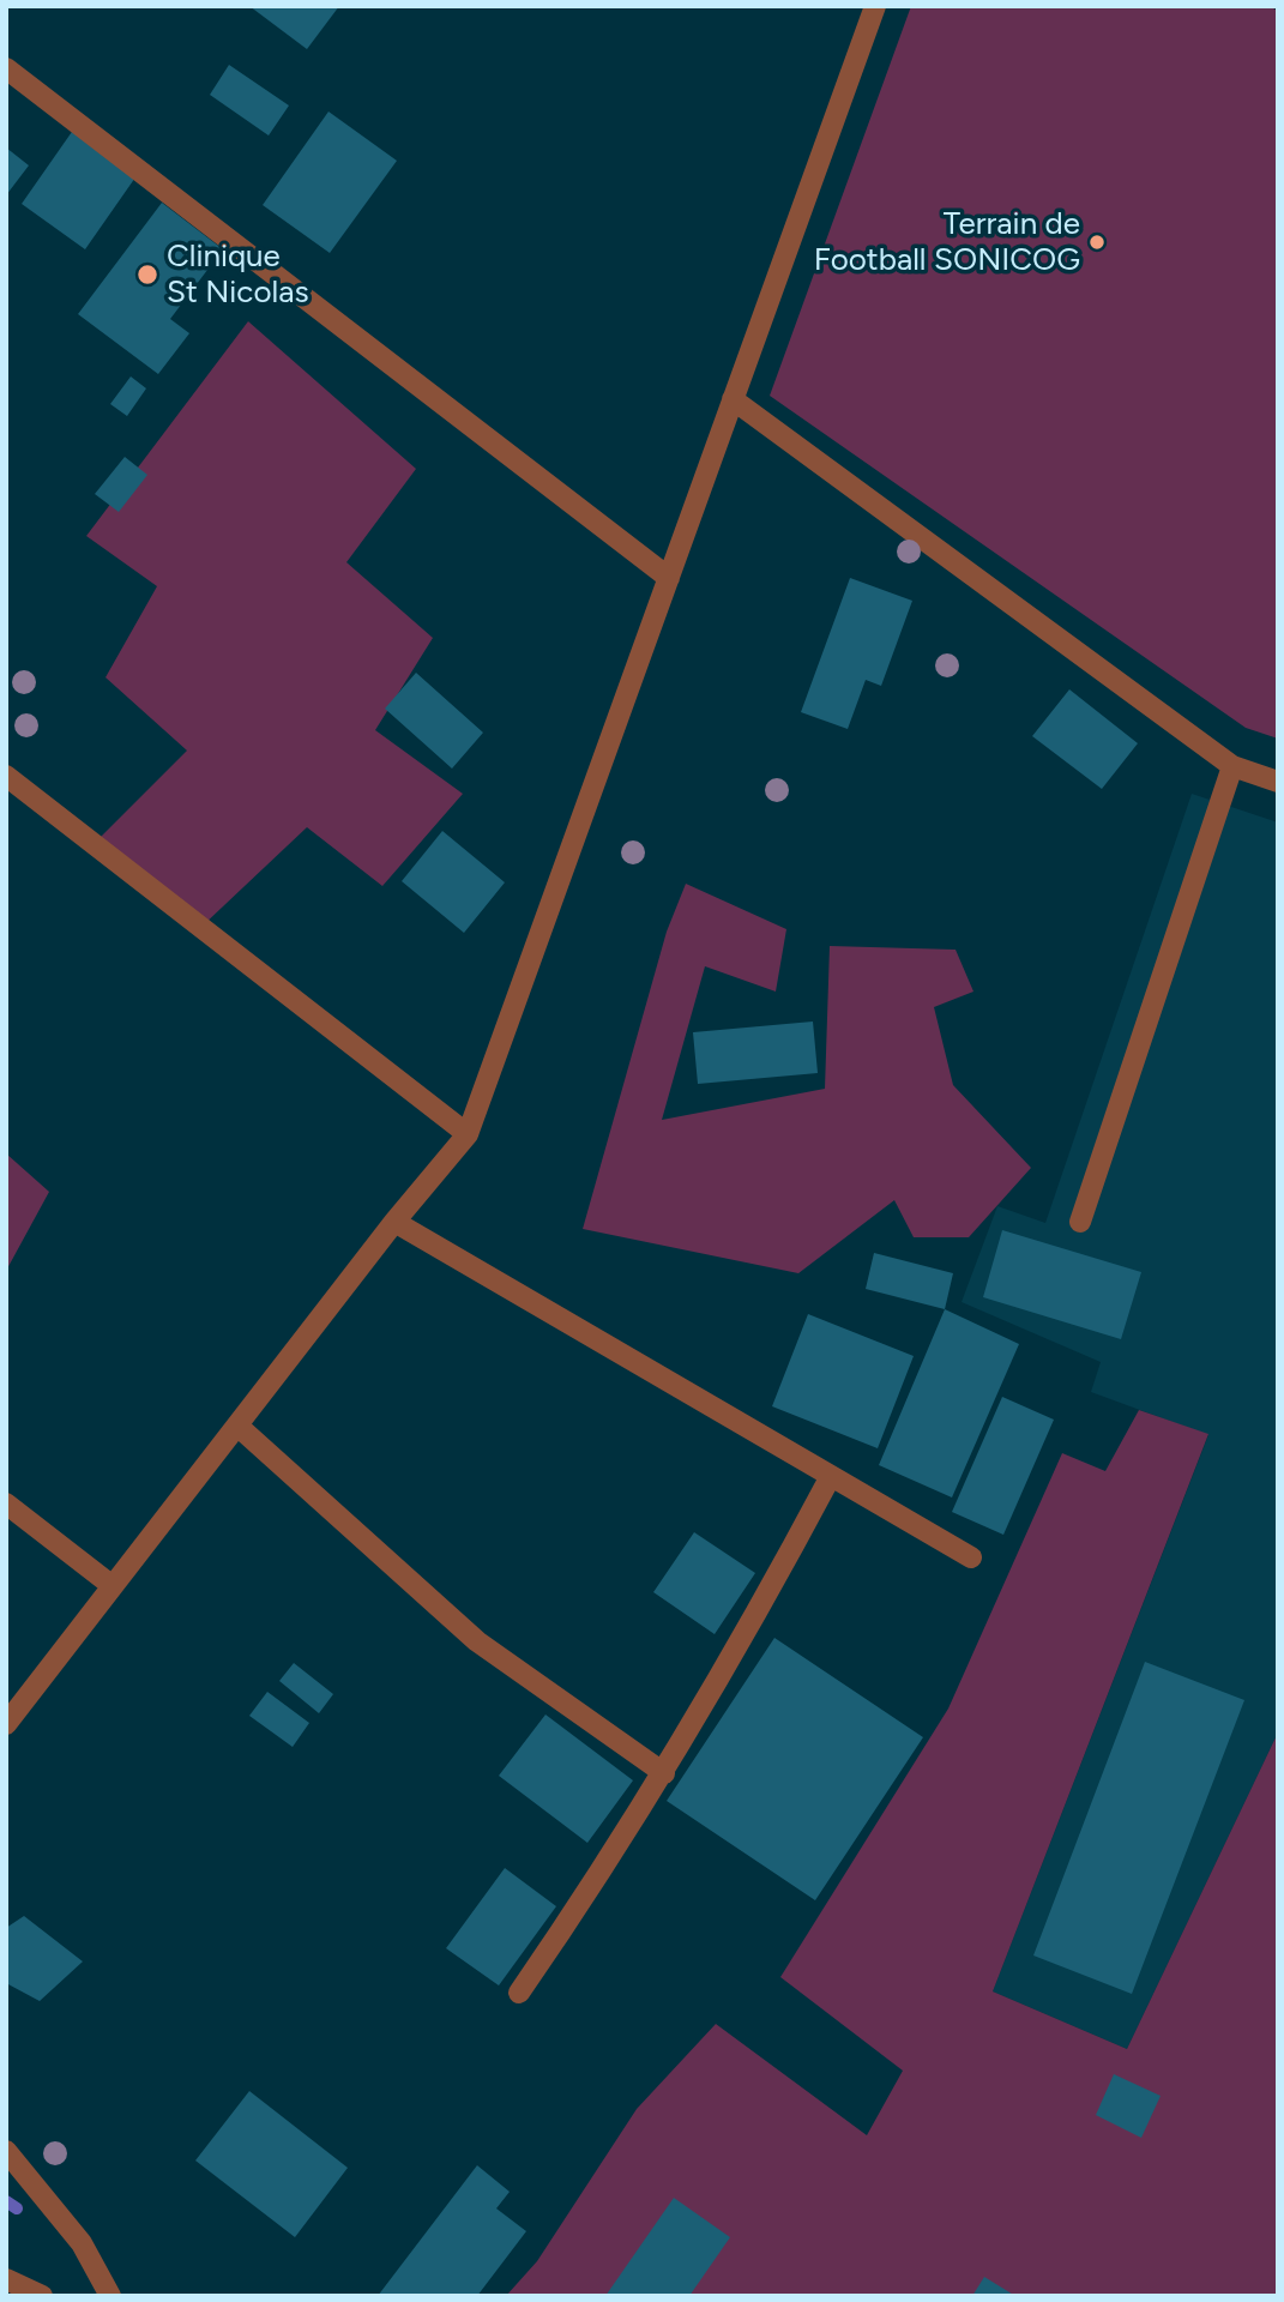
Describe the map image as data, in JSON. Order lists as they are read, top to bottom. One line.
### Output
{"places":["Terrain de Football SONICOG","Clinique St Nicolas"]}
